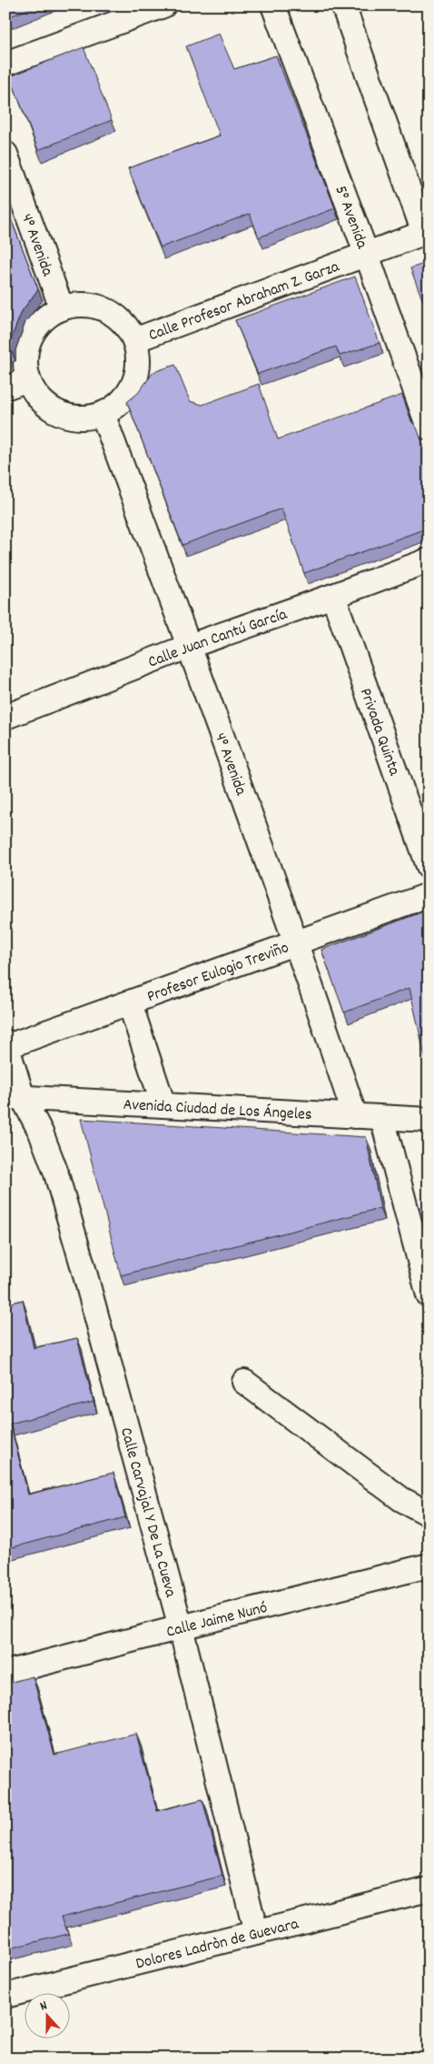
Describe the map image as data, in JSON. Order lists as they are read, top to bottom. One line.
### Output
{"streets":{"street":["5° Avenida","4° Avenida","Calle Profesor Abraham Z. Garza","Calle Juan Cantú García","Privada Quinta","Profesor Eulogio Treviño","Avenida Ciudad de Los Ángeles","Calle Carvajal Y De La Cueva","Calle Jaime Nunó","Dolores Ladròn de Guevara"]},"crossings":[["5° Avenida","Calle Profesor Abraham Z. Garza"],["4° Avenida","Calle Profesor Abraham Z. Garza"],["4° Avenida","Calle Juan Cantú García"],["4° Avenida","Profesor Eulogio Treviño"],["4° Avenida","Avenida Ciudad de Los Ángeles"],["Calle Juan Cantú García","Privada Quinta"],["Profesor Eulogio Treviño","Calle Carvajal Y De La Cueva"],["Avenida Ciudad de Los Ángeles","Calle Carvajal Y De La Cueva"],["Calle Carvajal Y De La Cueva","Calle Jaime Nunó"],["Calle Carvajal Y De La Cueva","Dolores Ladròn de Guevara"]],"north":"top"}
